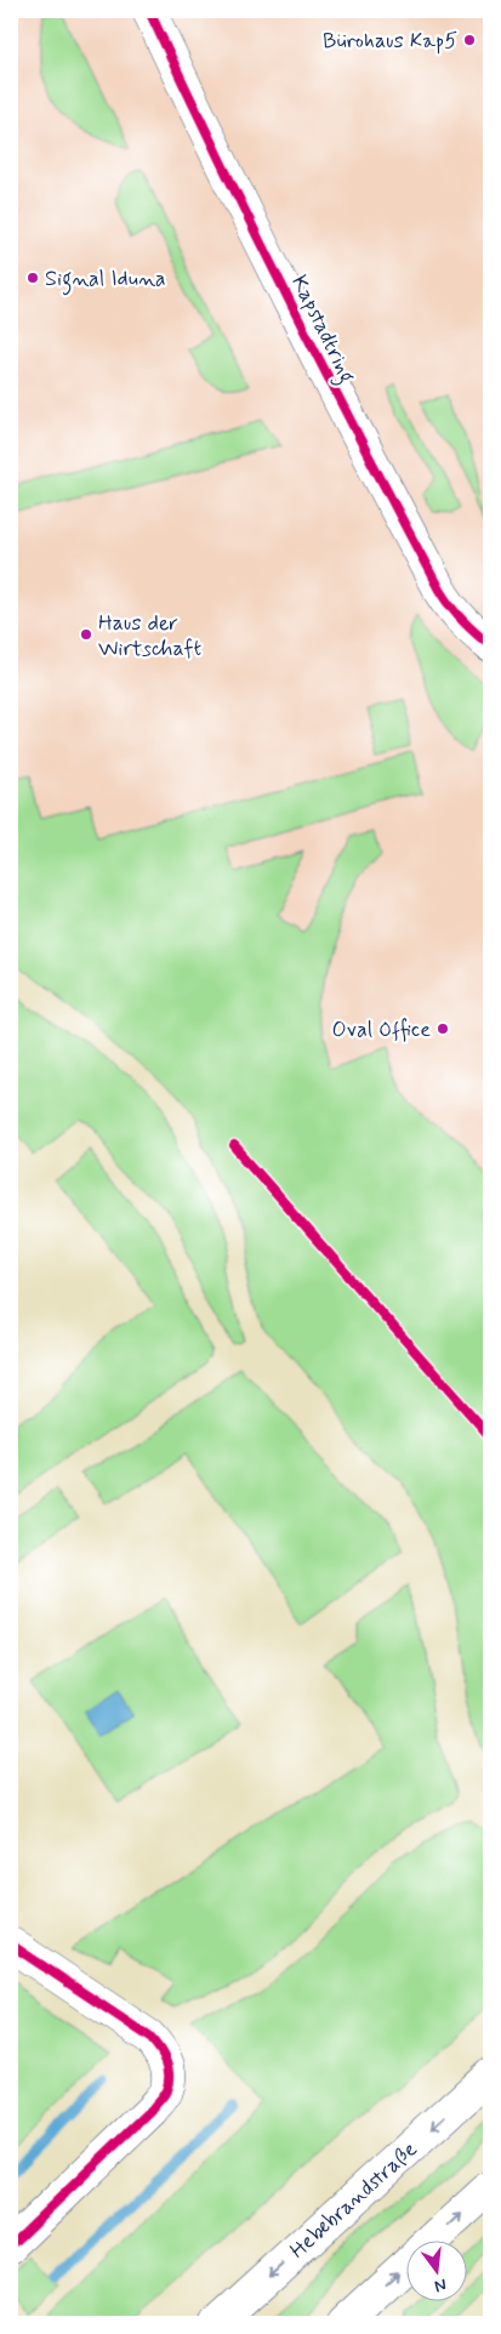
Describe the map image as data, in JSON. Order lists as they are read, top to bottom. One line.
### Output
{"streets":{"street":["Kapstadtring","Hebebrandstraße"]},"places":["Bürohaus Kap5","Signal Iduna","Haus der Wirtschaft","Oval Office"],"north":"bottom"}
